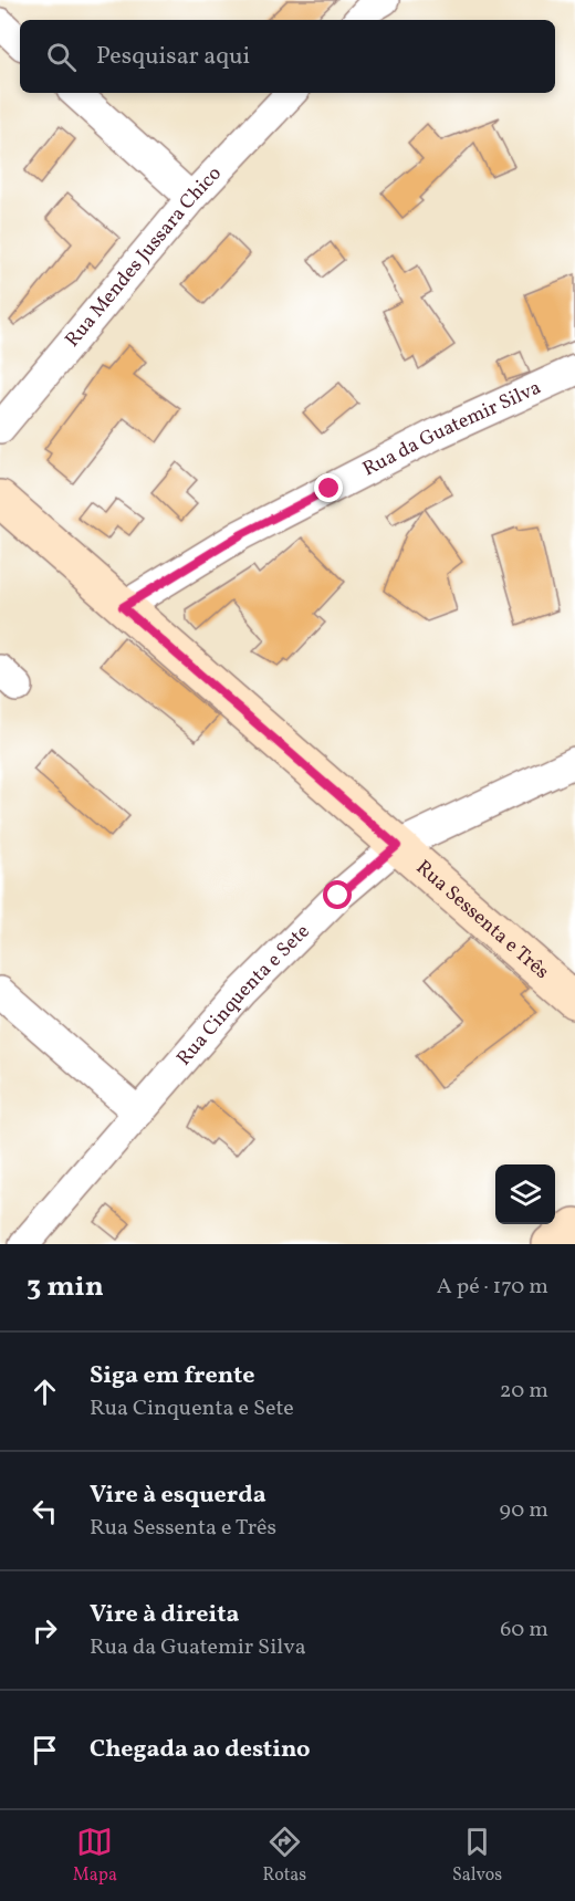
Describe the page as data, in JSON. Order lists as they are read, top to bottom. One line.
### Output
{"streets":{"street":["Rua Mendes Jussara Chico","Rua da Guatemir Silva","Rua Sessenta e Três","Rua Cinquenta e Sete"]},"crossings":[["Rua da Guatemir Silva","Rua Sessenta e Três"],["Rua Sessenta e Três","Rua Cinquenta e Sete"]],"page":{"search":"Pesquisar aqui","heading":["3 min","A pé · 170 m"],"list":[["Siga em frente","Rua Cinquenta e Sete","20 m"],["Vire à esquerda","Rua Sessenta e Três","90 m"],["Vire à direita","Rua da Guatemir Silva","60 m"],"Chegada ao destino"],"nav":["Mapa","Rotas","Salvos"]}}
